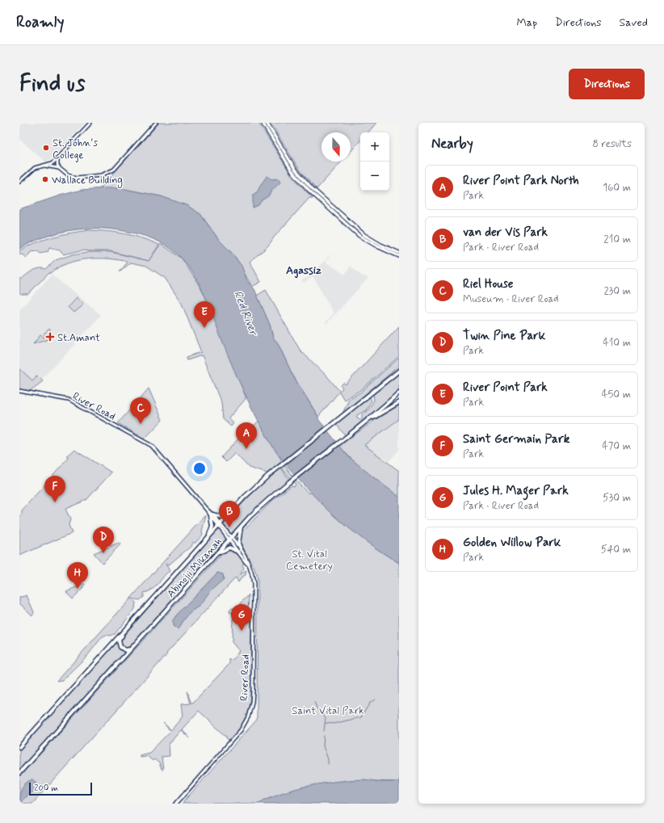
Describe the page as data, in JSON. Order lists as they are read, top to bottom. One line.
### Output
{"streets":{"main road":["Abinojii Mikanah"],"street":["River Road"]},"crossings":[["River Road","Abinojii Mikanah"]],"districts":["Agassiz"],"water":["Red River"],"parks":["St. Vital Cemetery","Saint Vital Park"],"places":{"other":["St. John's College","Wallace Building"],"health":["St.Amant"]},"scale_bar":"200 m","north":"bottom","page":{"header":"Roamly","nav":["Map","Directions","Saved"],"buttons":"Directions","title":"Find us","heading":["Nearby","8 results"],"map_buttons":["+","−"],"list":[{"mark":"A","name":"River Point Park North","note":"Park","value":"160 m"},{"mark":"B","name":"van der Vis Park","note":"Park · River Road","value":"210 m"},{"mark":"C","name":"Riel House","note":"Museum · River Road","value":"230 m"},{"mark":"D","name":"Twin Pine Park","note":"Park","value":"410 m"},{"mark":"E","name":"River Point Park","note":"Park","value":"450 m"},{"mark":"F","name":"Saint Germain Park","note":"Park","value":"470 m"},{"mark":"G","name":"Jules H. Mager Park","note":"Park · River Road","value":"530 m"},{"mark":"H","name":"Golden Willow Park","note":"Park","value":"540 m"}],"pins":["E","C","A","F","B","D","H","G"],"scale":"200 m"}}
